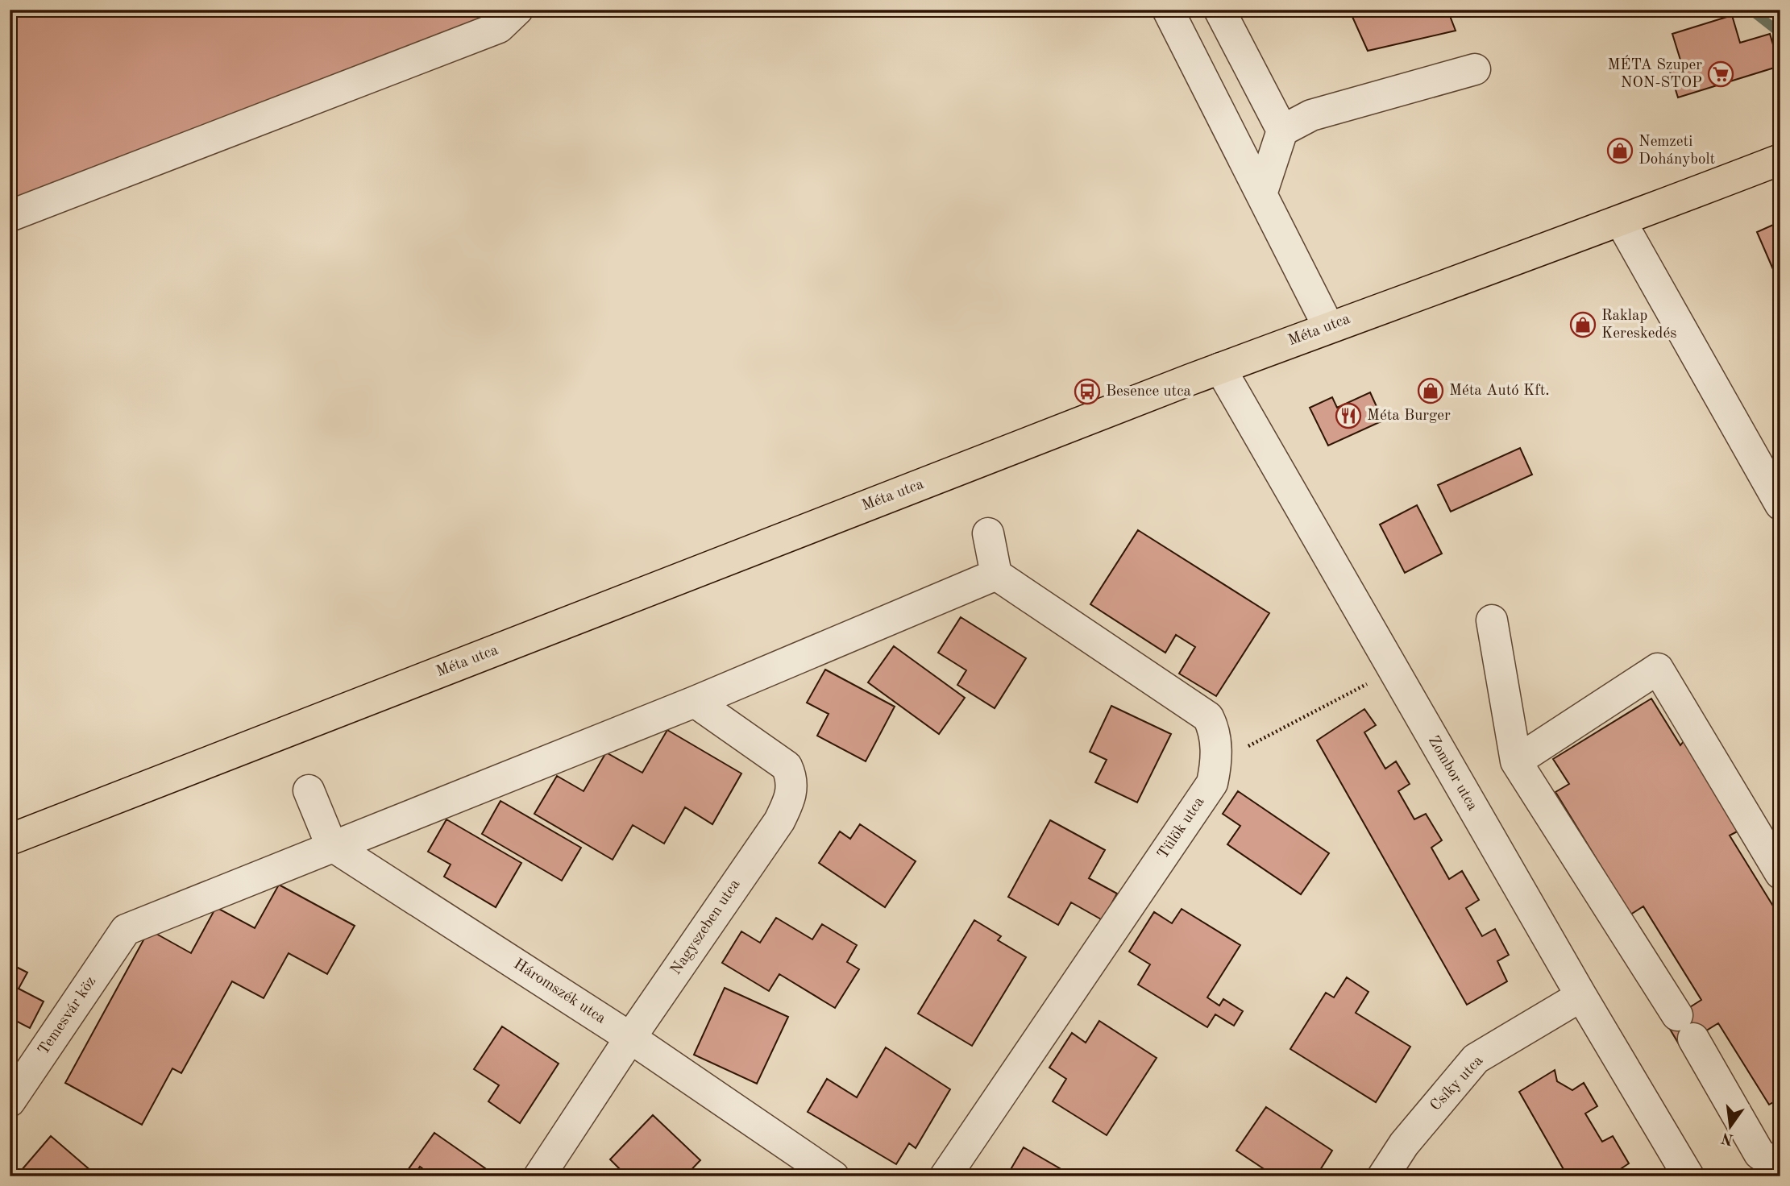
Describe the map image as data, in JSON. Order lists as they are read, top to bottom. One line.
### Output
{"streets":{"main road":["Méta utca"],"street":["Zombor utca","Tülök utca","Nagyszeben utca","Háromszék utca","Temesvár köz","Csíky utca"]},"crossings":[["Méta utca","Zombor utca"],["Zombor utca","Csíky utca"],["Nagyszeben utca","Háromszék utca"],["Háromszék utca","Temesvár köz"]],"places":{"supermarket":["MÉTA Szuper NON-STOP"],"shop":["Nemzeti Dohánybolt","Raklap Kereskedés","Méta Autó Kft."],"bus stop":["Besence utca"],"restaurant":["Méta Burger"]},"north":"bottom"}
